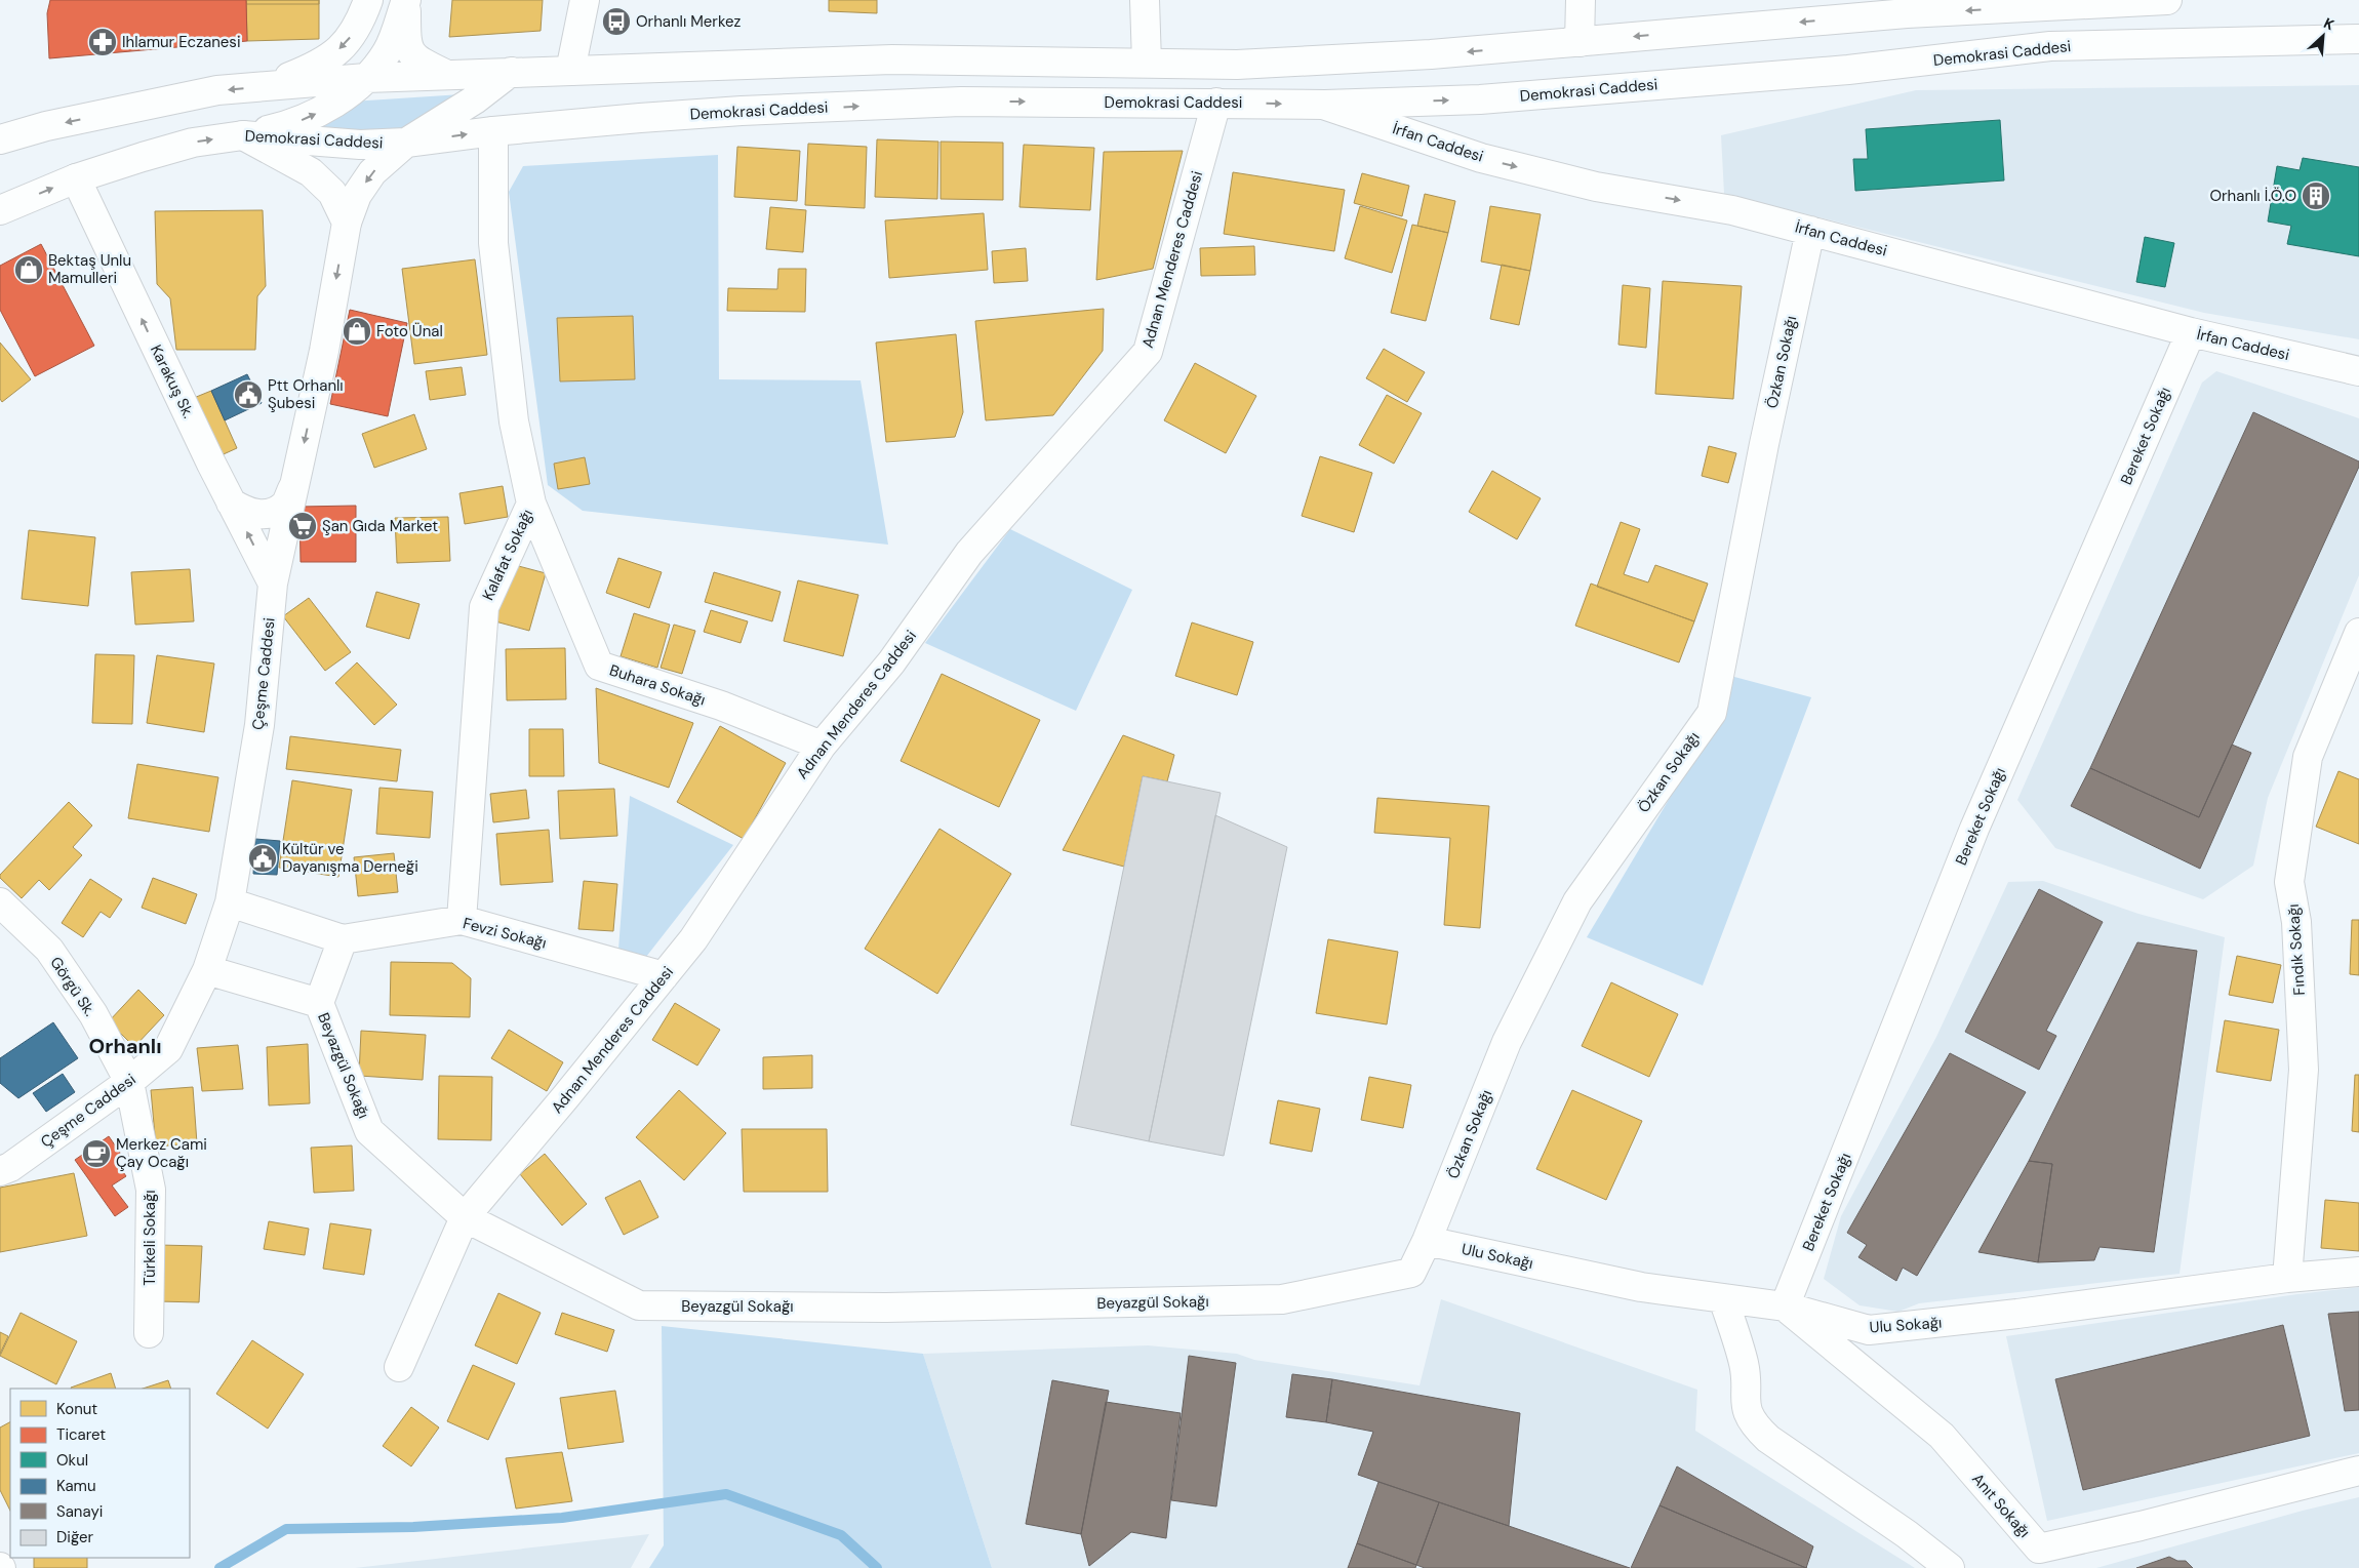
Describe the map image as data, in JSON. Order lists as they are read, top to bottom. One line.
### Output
{"streets":{"street":["Demokrasi Caddesi","İrfan Caddesi","Adnan Menderes Caddesi","Özkan Sokağı","Karakuş Sk.","Bereket Sokağı","Kalafat Sokağı","Çeşme Caddesi","Buhara Sokağı","Fevzi Sokağı","Fındık Sokağı","Görgü Sk.","Beyazgül Sokağı","Türkeli Sokağı","Ulu Sokağı","Anıt Sokağı"]},"crossings":[["Demokrasi Caddesi","İrfan Caddesi"],["Demokrasi Caddesi","Adnan Menderes Caddesi"],["Demokrasi Caddesi","Karakuş Sk."],["Demokrasi Caddesi","Kalafat Sokağı"],["Demokrasi Caddesi","Çeşme Caddesi"],["İrfan Caddesi","Özkan Sokağı"],["İrfan Caddesi","Bereket Sokağı"],["Adnan Menderes Caddesi","Buhara Sokağı"],["Adnan Menderes Caddesi","Fevzi Sokağı"],["Adnan Menderes Caddesi","Beyazgül Sokağı"],["Özkan Sokağı","Beyazgül Sokağı"],["Özkan Sokağı","Ulu Sokağı"],["Karakuş Sk.","Çeşme Caddesi"],["Bereket Sokağı","Ulu Sokağı"],["Bereket Sokağı","Anıt Sokağı"],["Kalafat Sokağı","Buhara Sokağı"],["Kalafat Sokağı","Fevzi Sokağı"],["Çeşme Caddesi","Fevzi Sokağı"],["Çeşme Caddesi","Görgü Sk."],["Çeşme Caddesi","Beyazgül Sokağı"],["Çeşme Caddesi","Türkeli Sokağı"],["Fındık Sokağı","Ulu Sokağı"],["Görgü Sk.","Türkeli Sokağı"],["Ulu Sokağı","Anıt Sokağı"]],"one_way":["Karakuş Sk."],"districts":["Orhanlı"],"places":{"bus stop":["Orhanlı Merkez"],"pharmacy":["Ihlamur Eczanesi"],"building":["Orhanlı İ.Ö.O"],"shop":["Bektaş Unlu Mamulleri","Foto Ünal"],"public building":["Ptt Orhanlı Şubesi","Kültür ve Dayanışma Derneği"],"supermarket":["Şan Gıda Market"],"cafe":["Merkez Cami Çay Ocağı"]},"legend":["Konut","Ticaret","Okul","Kamu","Sanayi","Diğer"],"north":"top right"}
